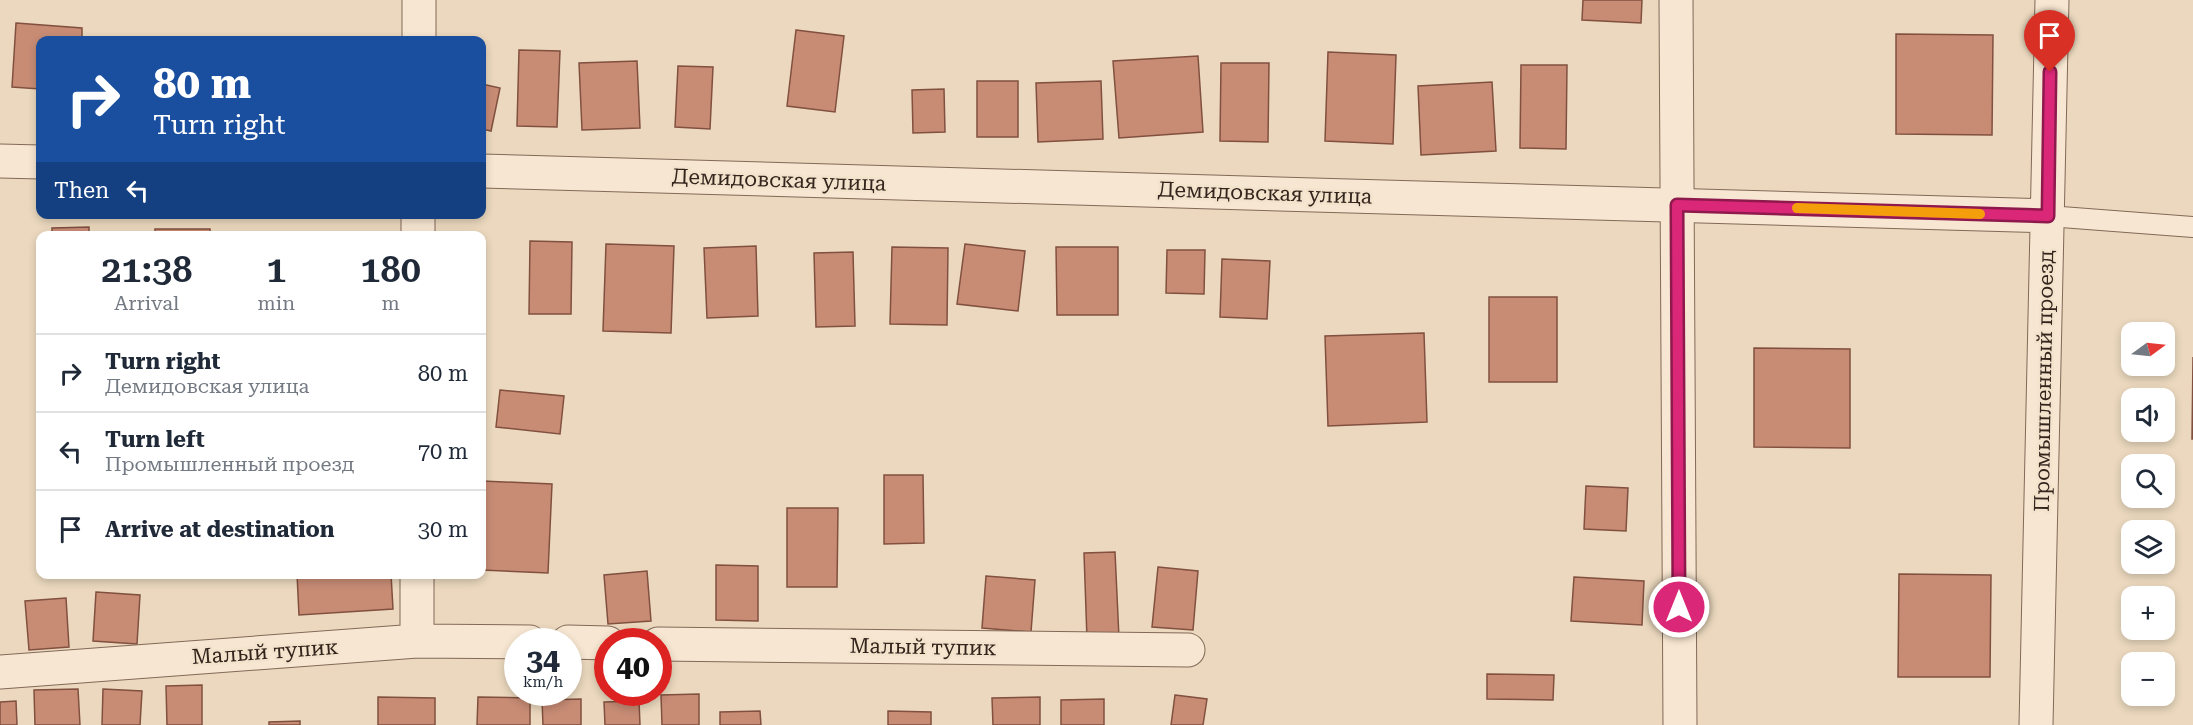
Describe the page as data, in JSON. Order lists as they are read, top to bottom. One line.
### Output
{"streets":{"street":["Демидовская улица","Промышленный проезд","Малый тупик"]},"crossings":[["Демидовская улица","Промышленный проезд"]],"north":"right","page":{"turn":["80 m","Turn right"],"then":"Then","eta":["21:38","Arrival","1","min","180","m"],"map_buttons":["+","−"],"list":[{"name":"Turn right","note":"Демидовская улица","value":"80 m"},{"name":"Turn left","note":"Промышленный проезд","value":"70 m"},{"name":"Arrive at destination","value":"30 m"}],"speed":"34 km/h","limit":"40"}}
